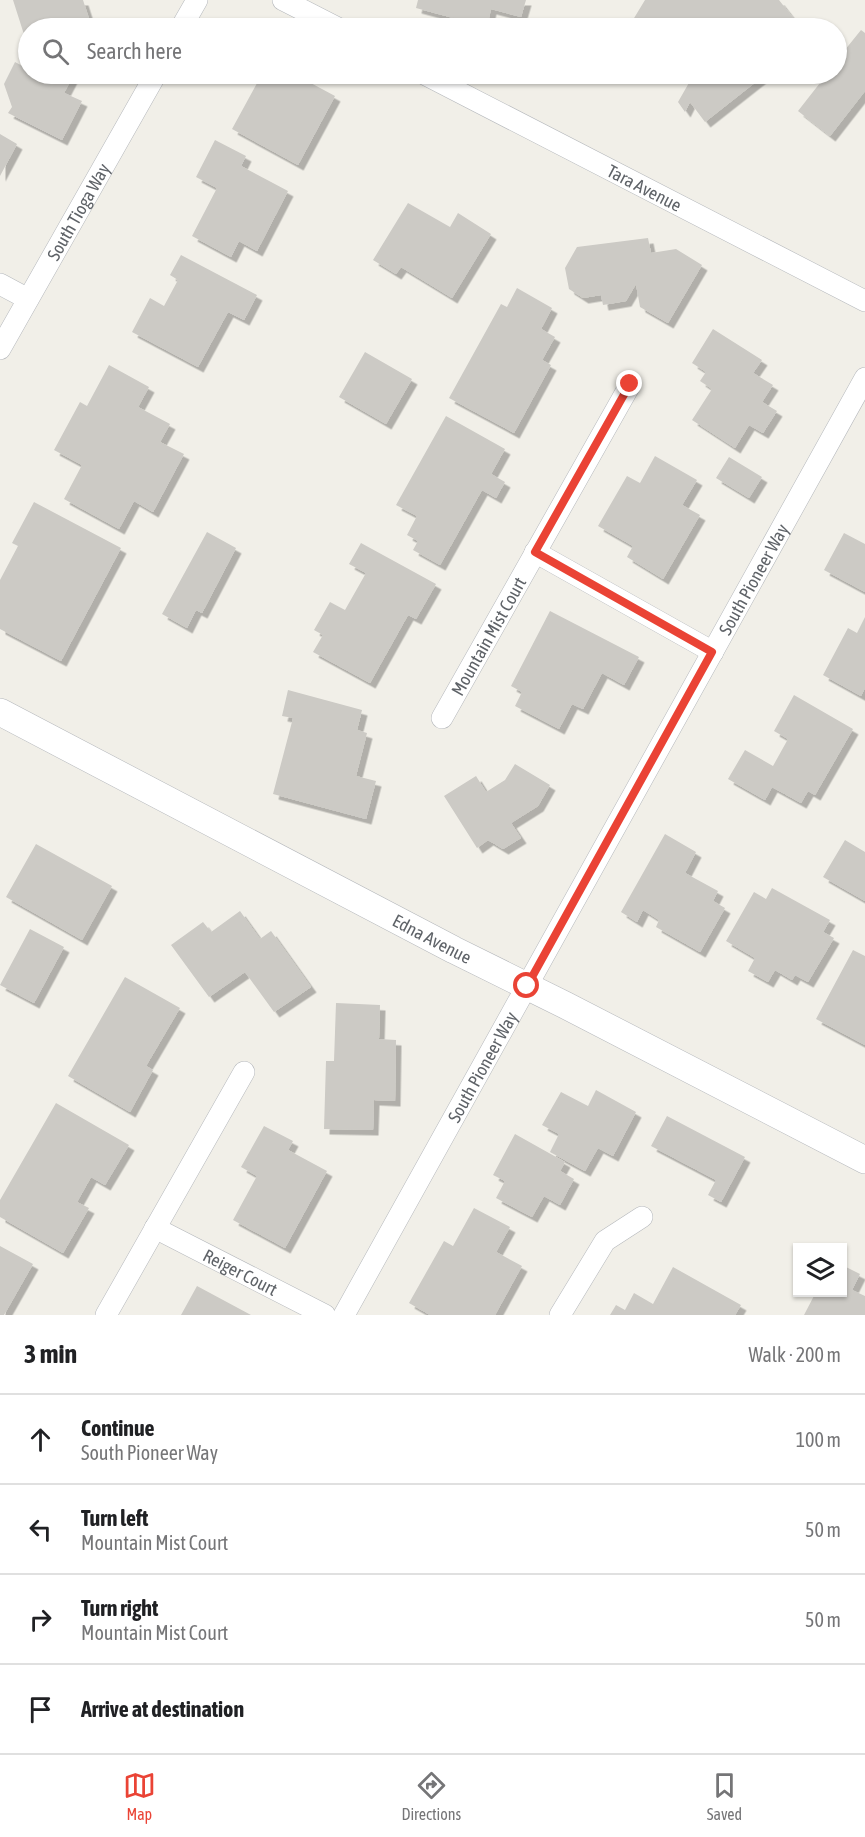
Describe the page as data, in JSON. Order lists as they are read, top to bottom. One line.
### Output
{"streets":{"street":["Tara Avenue","South Tioga Way","South Pioneer Way","Mountain Mist Court","Edna Avenue","Reiger Court"]},"crossings":[["South Pioneer Way","Edna Avenue"]],"page":{"search":"Search here","heading":["3 min","Walk · 200 m"],"list":[["Continue","South Pioneer Way","100 m"],["Turn left","Mountain Mist Court","50 m"],["Turn right","Mountain Mist Court","50 m"],"Arrive at destination"],"nav":["Map","Directions","Saved"]}}
